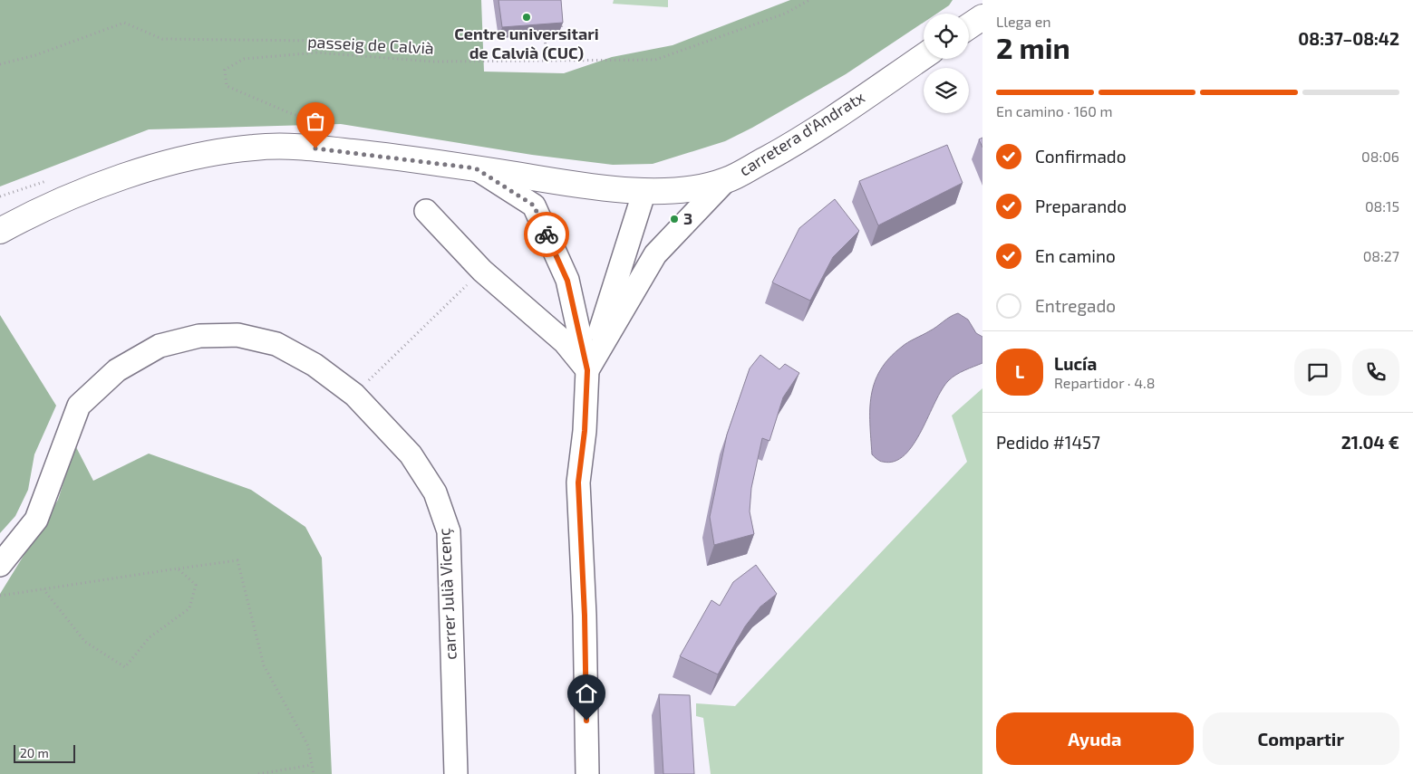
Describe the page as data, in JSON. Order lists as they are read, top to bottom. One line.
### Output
{"streets":{"main road":["carretera d'Andratx"],"street":["carrer Julià Vicenç"],"path":["passeig de Calvià"]},"places":["Centre universitari de Calvià (CUC)","3"],"scale_bar":"20 m","page":{"heading":["2 min","Llega en","08:37–08:42"],"panel":["Lucía","Repartidor · 4.8","Pedido #1457","21.04 €"],"bar":"En camino · 160 m","list":[["Confirmado","08:06"],["Preparando","08:15"],["En camino","08:27"],"Entregado"],"round":"L","buttons":["Ayuda","Compartir"],"scale":"20 m"}}
